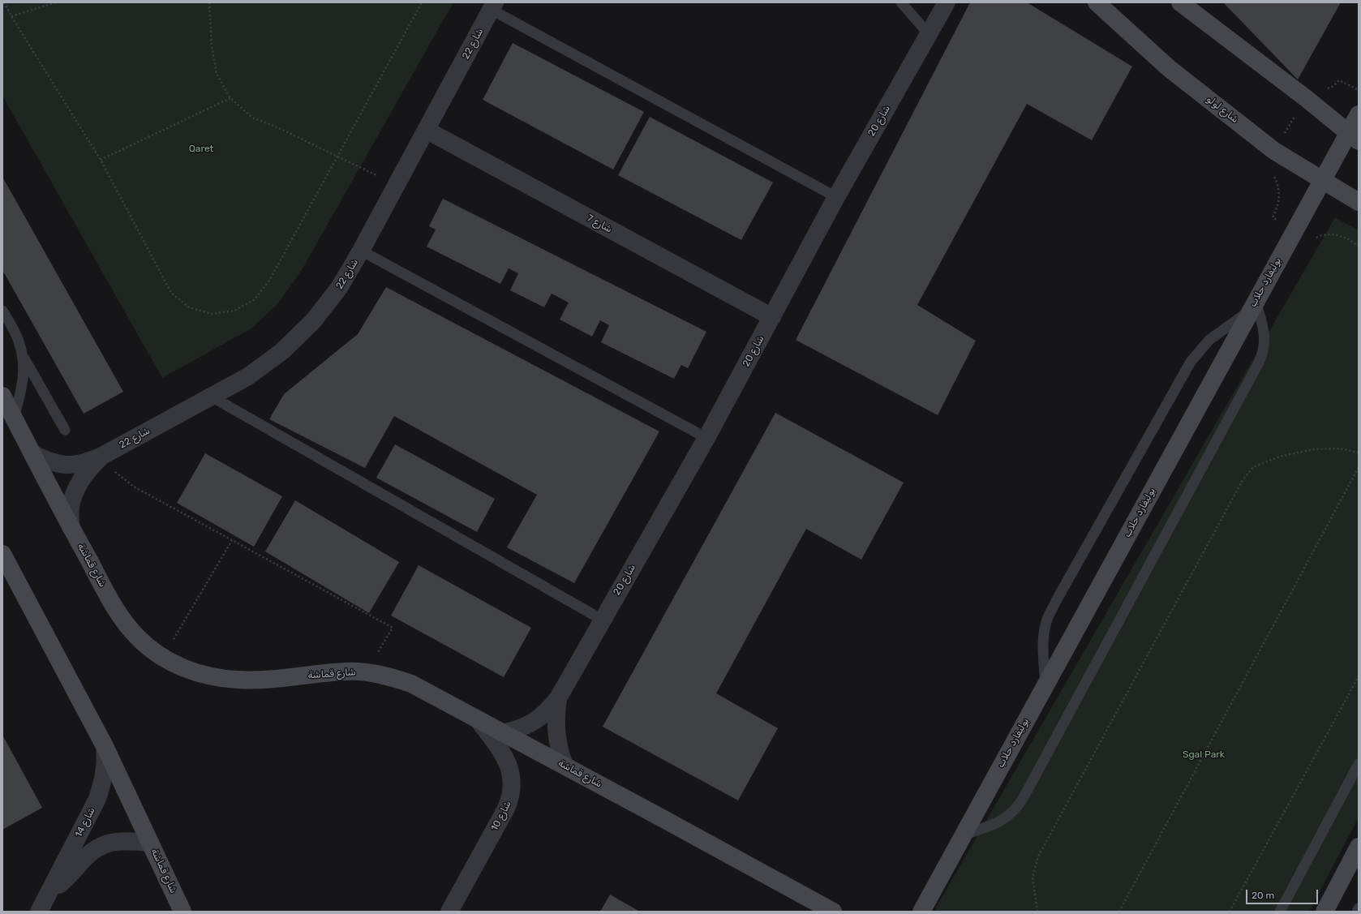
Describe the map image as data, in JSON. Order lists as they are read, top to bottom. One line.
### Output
{"streets":{"street":["شارع 22","شارع لولو","شارع 20","شارع 7","بوليفارد حلاب","شارع قماشة","شارع 10","شارع 14"]},"crossings":[["شارع 22","شارع 7"],["شارع 22","شارع قماشة"],["شارع لولو","بوليفارد حلاب"],["شارع 20","شارع 7"],["شارع 20","شارع قماشة"],["شارع قماشة","شارع 10"],["شارع قماشة","شارع 14"]],"parks":["Qaret","Sgal Park"],"scale_bar":"20 m"}
